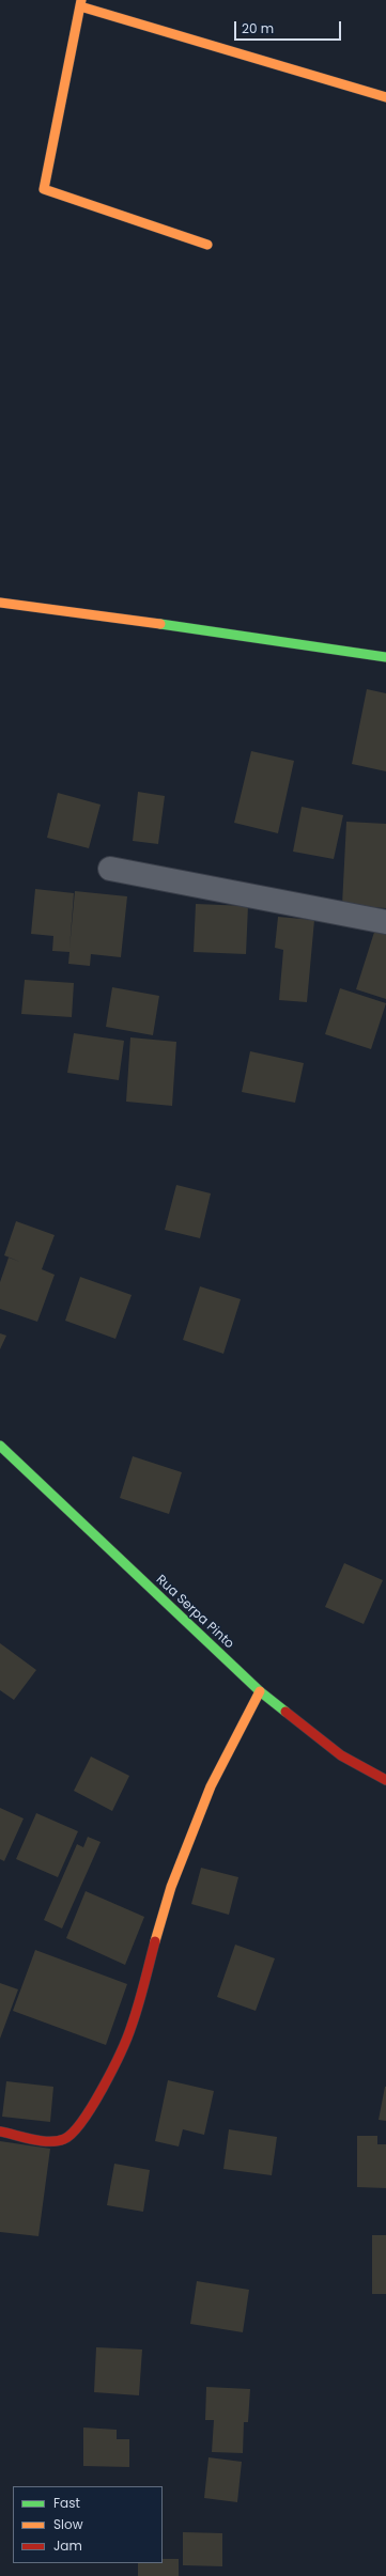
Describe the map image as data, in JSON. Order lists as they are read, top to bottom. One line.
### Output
{"streets":{"street":["Rua Serpa Pinto"]},"legend":["Fast","Slow","Jam"],"scale_bar":"20 m"}
